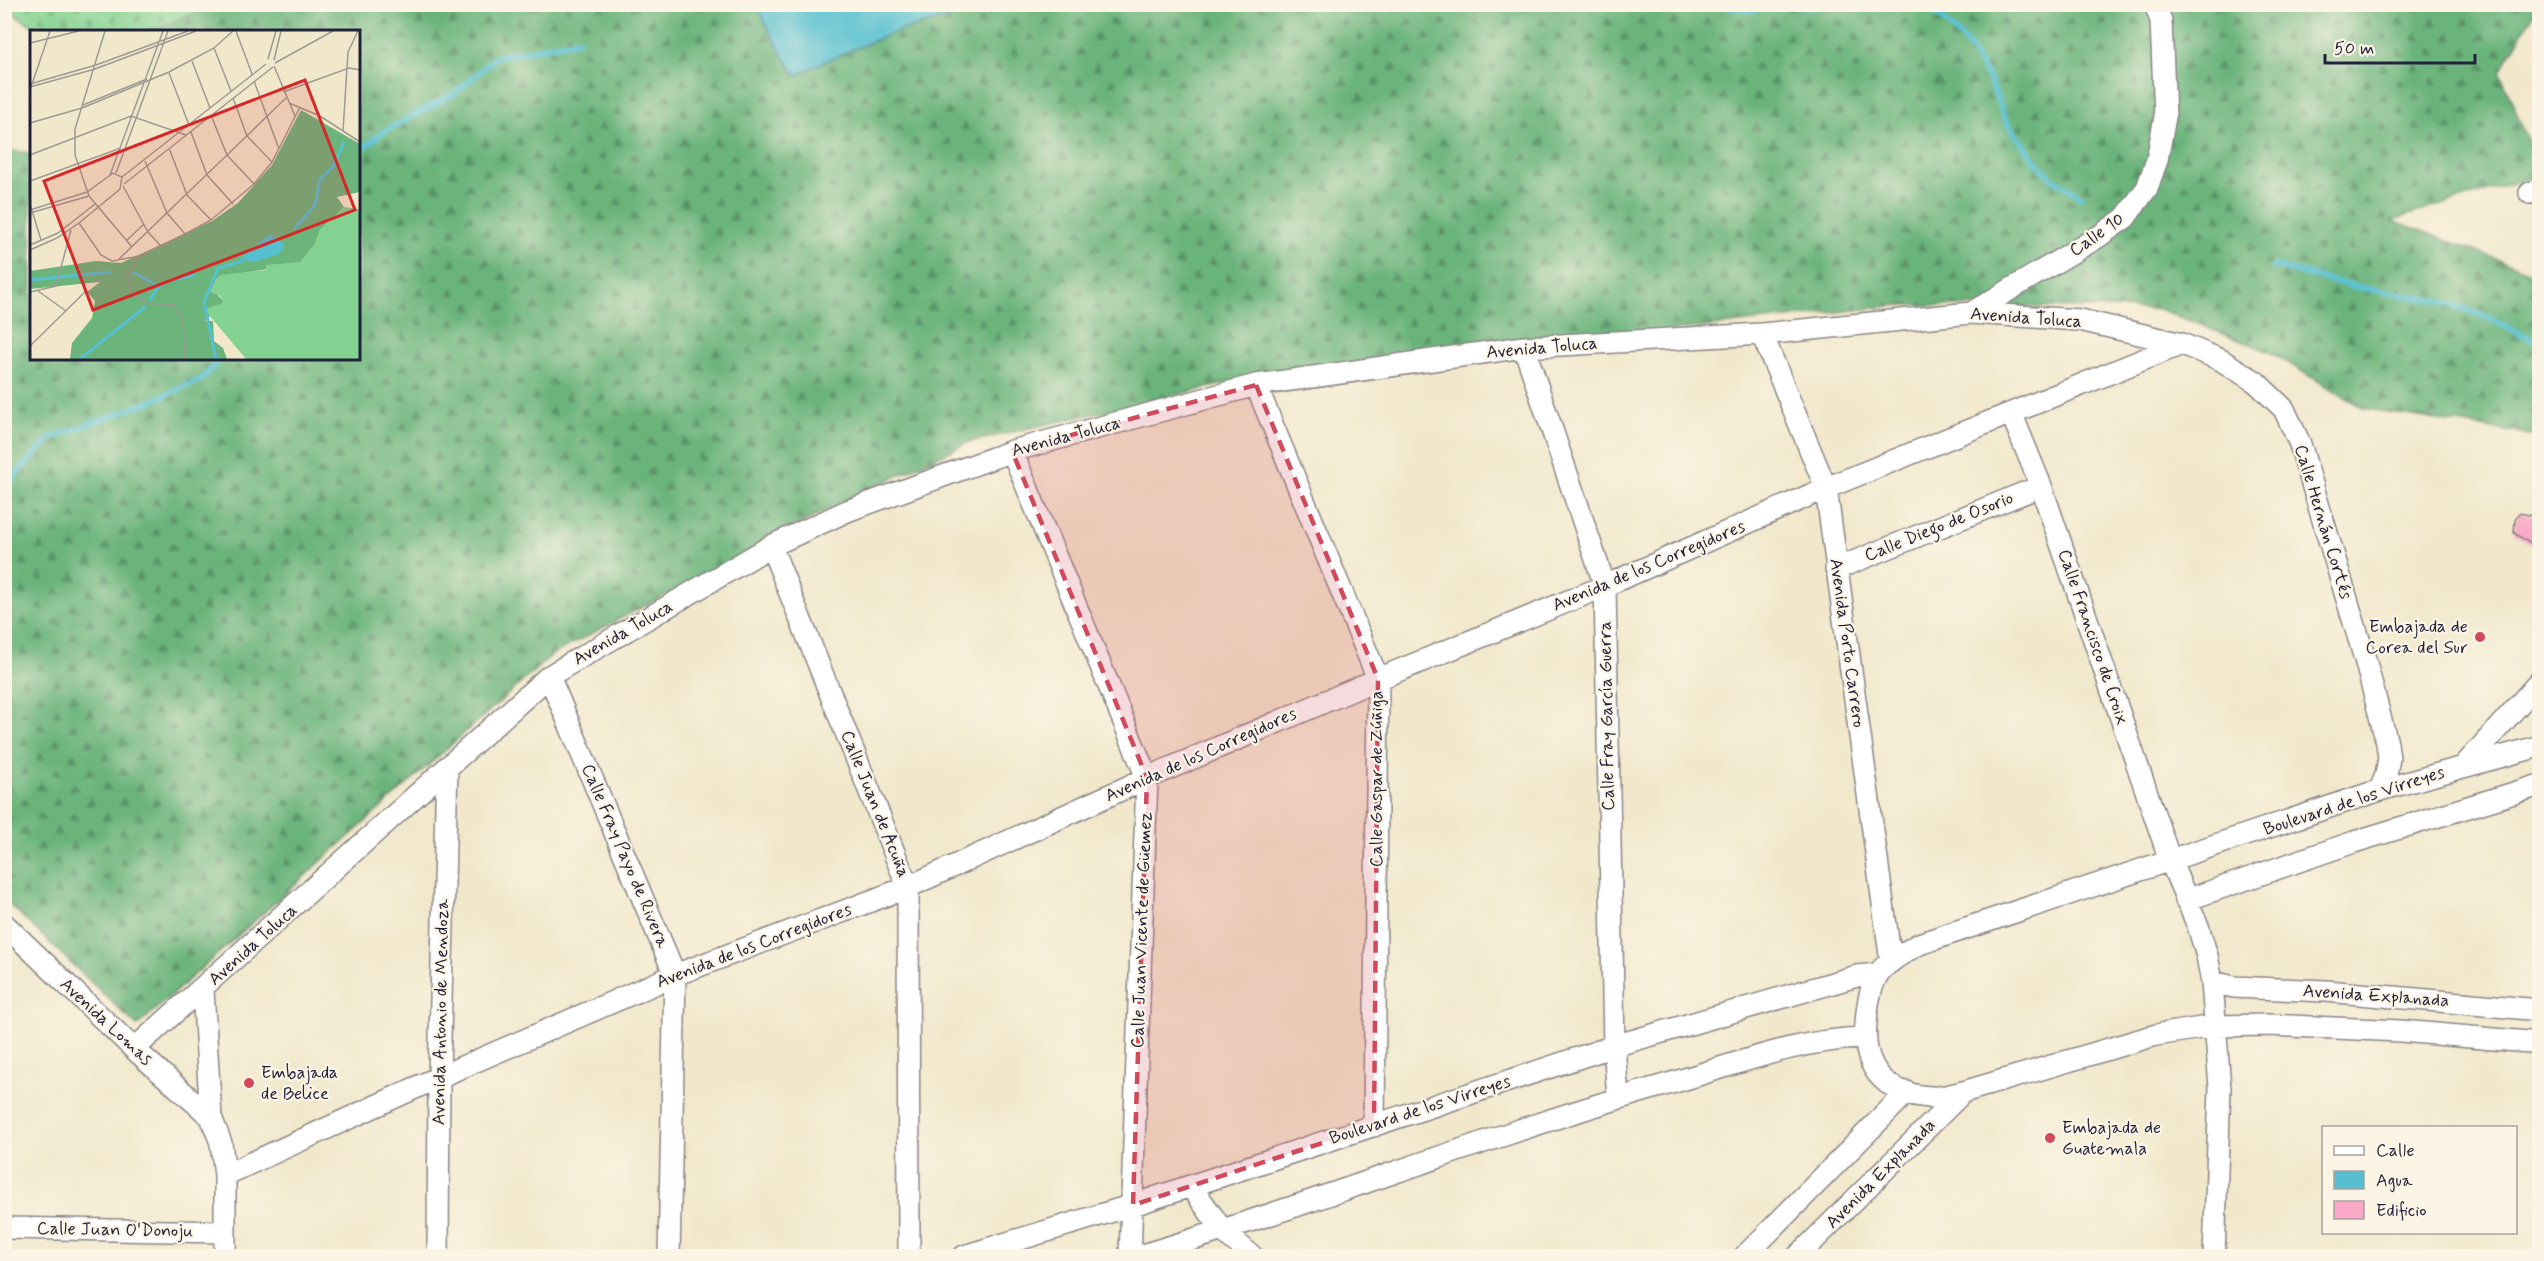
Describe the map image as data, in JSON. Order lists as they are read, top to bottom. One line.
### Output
{"streets":{"street":["Calle 10","Avenida Toluca","Calle Hernán Cortés","Calle Diego de Osorio","Avenida de los Corregidores","Calle Francisco de Croix","Avenida Porto Carrero","Calle Fray García Guerra","Calle Gaspar de Zúñiga","Boulevard de los Virreyes","Calle Juan de Acuña","Calle Fray Payo de Rivera","Calle Juan Vicente de Güemez","Avenida Explanada","Avenida Antonio de Mendoza","Avenida Lomas","Calle Juan O'Donoju"]},"crossings":[["Calle 10","Avenida Toluca"],["Avenida Toluca","Calle Hernán Cortés"],["Avenida Toluca","Avenida de los Corregidores"],["Avenida Toluca","Avenida Porto Carrero"],["Avenida Toluca","Calle Fray García Guerra"],["Avenida Toluca","Calle Gaspar de Zúñiga"],["Avenida Toluca","Calle Juan de Acuña"],["Avenida Toluca","Calle Fray Payo de Rivera"],["Avenida Toluca","Calle Juan Vicente de Güemez"],["Avenida Toluca","Avenida Antonio de Mendoza"],["Avenida Toluca","Avenida Lomas"],["Calle Hernán Cortés","Avenida de los Corregidores"],["Calle Hernán Cortés","Boulevard de los Virreyes"],["Calle Diego de Osorio","Calle Francisco de Croix"],["Calle Diego de Osorio","Avenida Porto Carrero"],["Avenida de los Corregidores","Calle Francisco de Croix"],["Avenida de los Corregidores","Avenida Porto Carrero"],["Avenida de los Corregidores","Calle Fray García Guerra"],["Avenida de los Corregidores","Calle Gaspar de Zúñiga"],["Avenida de los Corregidores","Calle Juan de Acuña"],["Avenida de los Corregidores","Calle Fray Payo de Rivera"],["Avenida de los Corregidores","Calle Juan Vicente de Güemez"],["Avenida de los Corregidores","Avenida Antonio de Mendoza"],["Calle Francisco de Croix","Boulevard de los Virreyes"],["Calle Francisco de Croix","Avenida Explanada"],["Avenida Porto Carrero","Boulevard de los Virreyes"],["Calle Fray García Guerra","Boulevard de los Virreyes"],["Calle Gaspar de Zúñiga","Boulevard de los Virreyes"],["Boulevard de los Virreyes","Calle Juan Vicente de Güemez"]],"places":["Embajada de Corea del Sur","Embajada de Belice","Embajada de Guatemala"],"legend":["Calle","Agua","Edificio"],"scale_bar":"50 m"}
